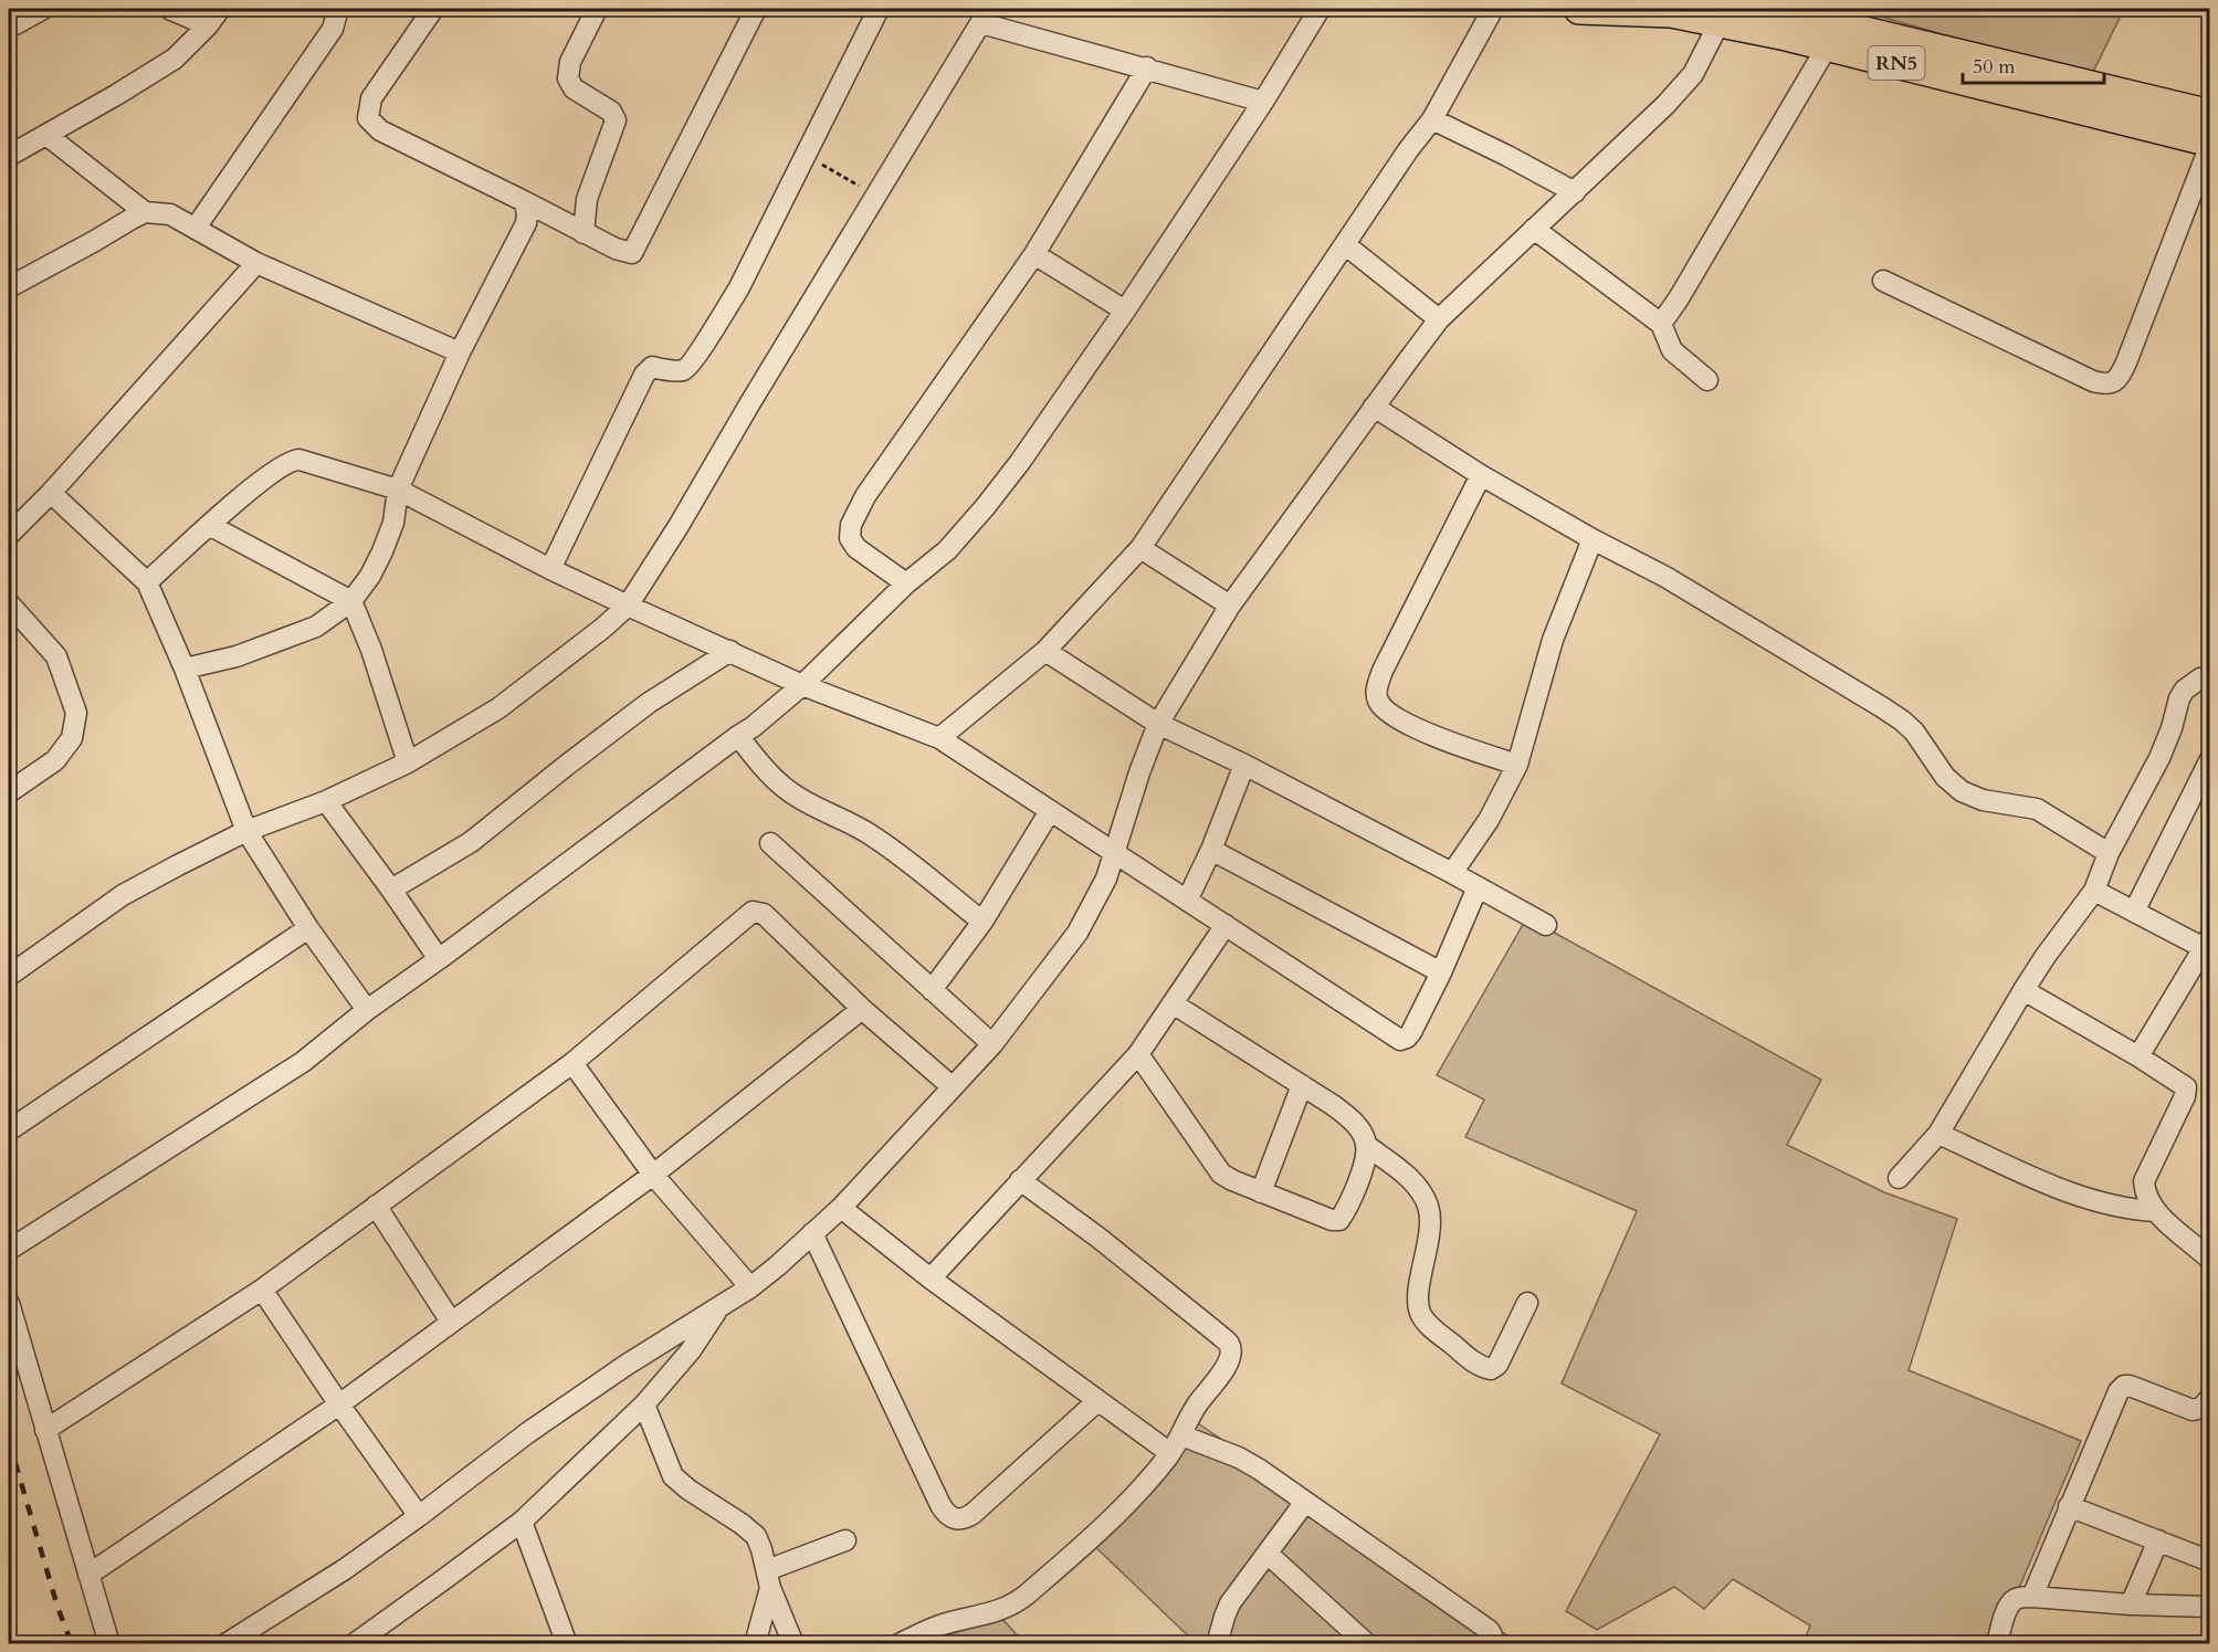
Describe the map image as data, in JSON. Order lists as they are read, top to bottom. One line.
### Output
{"streets":{"main road":["RN5"]},"scale_bar":"50 m"}
